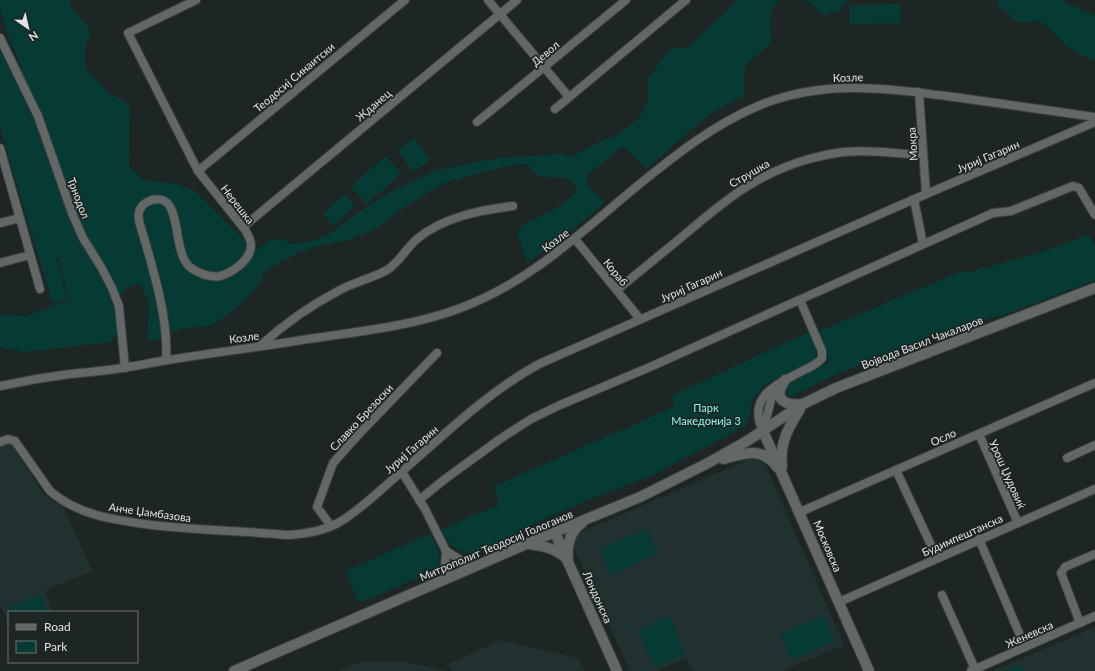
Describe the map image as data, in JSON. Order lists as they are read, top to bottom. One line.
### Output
{"streets":{"street":["Девол","Теодосиј Синаитски","Козле","Жданец","Мокра","Јуриј Гагарин","Струшка","Трнодол","Нерешка","Кораб","Војвода Васил Чакаларов","Славко Брезоски","Осло","Урош Џудовиќ","Анче Џамбазова","Будимпештанска","Митрополит Теодосиј Гологанов","Московска","Лондонска","Женевска"]},"crossings":[["Теодосиј Синаитски","Нерешка"],["Козле","Мокра"],["Козле","Трнодол"],["Козле","Нерешка"],["Козле","Кораб"],["Жданец","Нерешка"],["Мокра","Јуриј Гагарин"],["Мокра","Струшка"],["Јуриј Гагарин","Кораб"],["Јуриј Гагарин","Славко Брезоски"],["Јуриј Гагарин","Анче Џамбазова"],["Струшка","Кораб"],["Војвода Васил Чакаларов","Митрополит Теодосиј Гологанов"],["Војвода Васил Чакаларов","Московска"],["Славко Брезоски","Анче Џамбазова"],["Осло","Урош Џудовиќ"],["Осло","Московска"],["Урош Џудовиќ","Будимпештанска"],["Будимпештанска","Московска"],["Митрополит Теодосиј Гологанов","Московска"],["Митрополит Теодосиј Гологанов","Лондонска"]],"parks":["Парк Македонија 3"],"legend":["Road","Park"],"north":"bottom right"}
